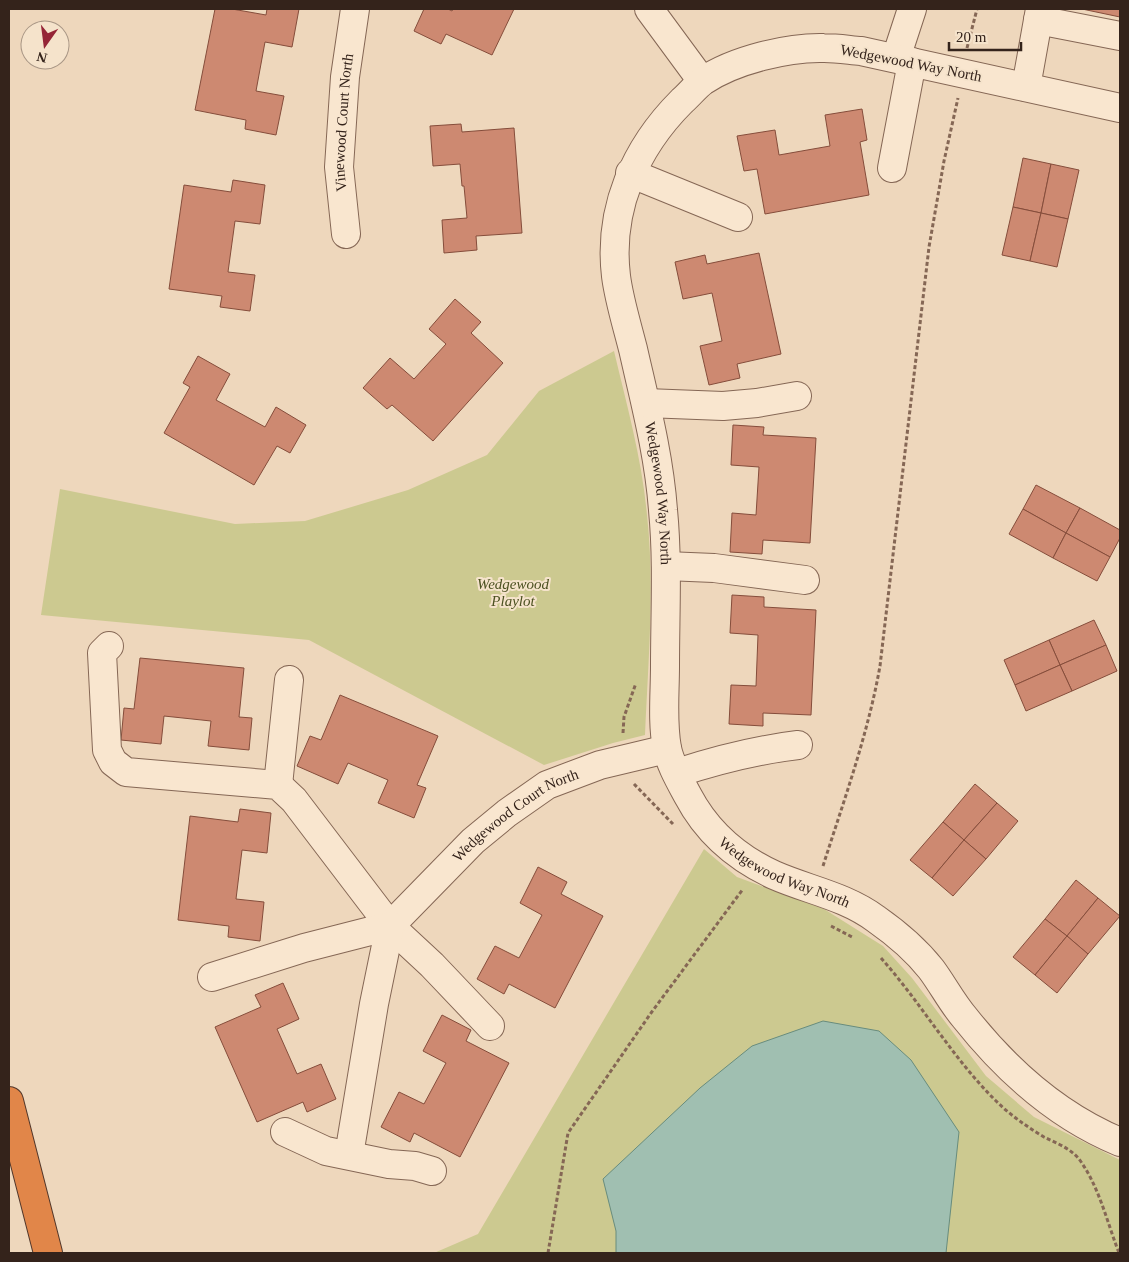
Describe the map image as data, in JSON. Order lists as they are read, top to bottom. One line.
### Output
{"streets":{"street":["Wedgewood Way North","Vinewood Court North","Wedgewood Court North"]},"crossings":[["Wedgewood Way North","Wedgewood Court North"]],"parks":["Wedgewood Playlot"],"scale_bar":"20 m","north":"bottom"}
